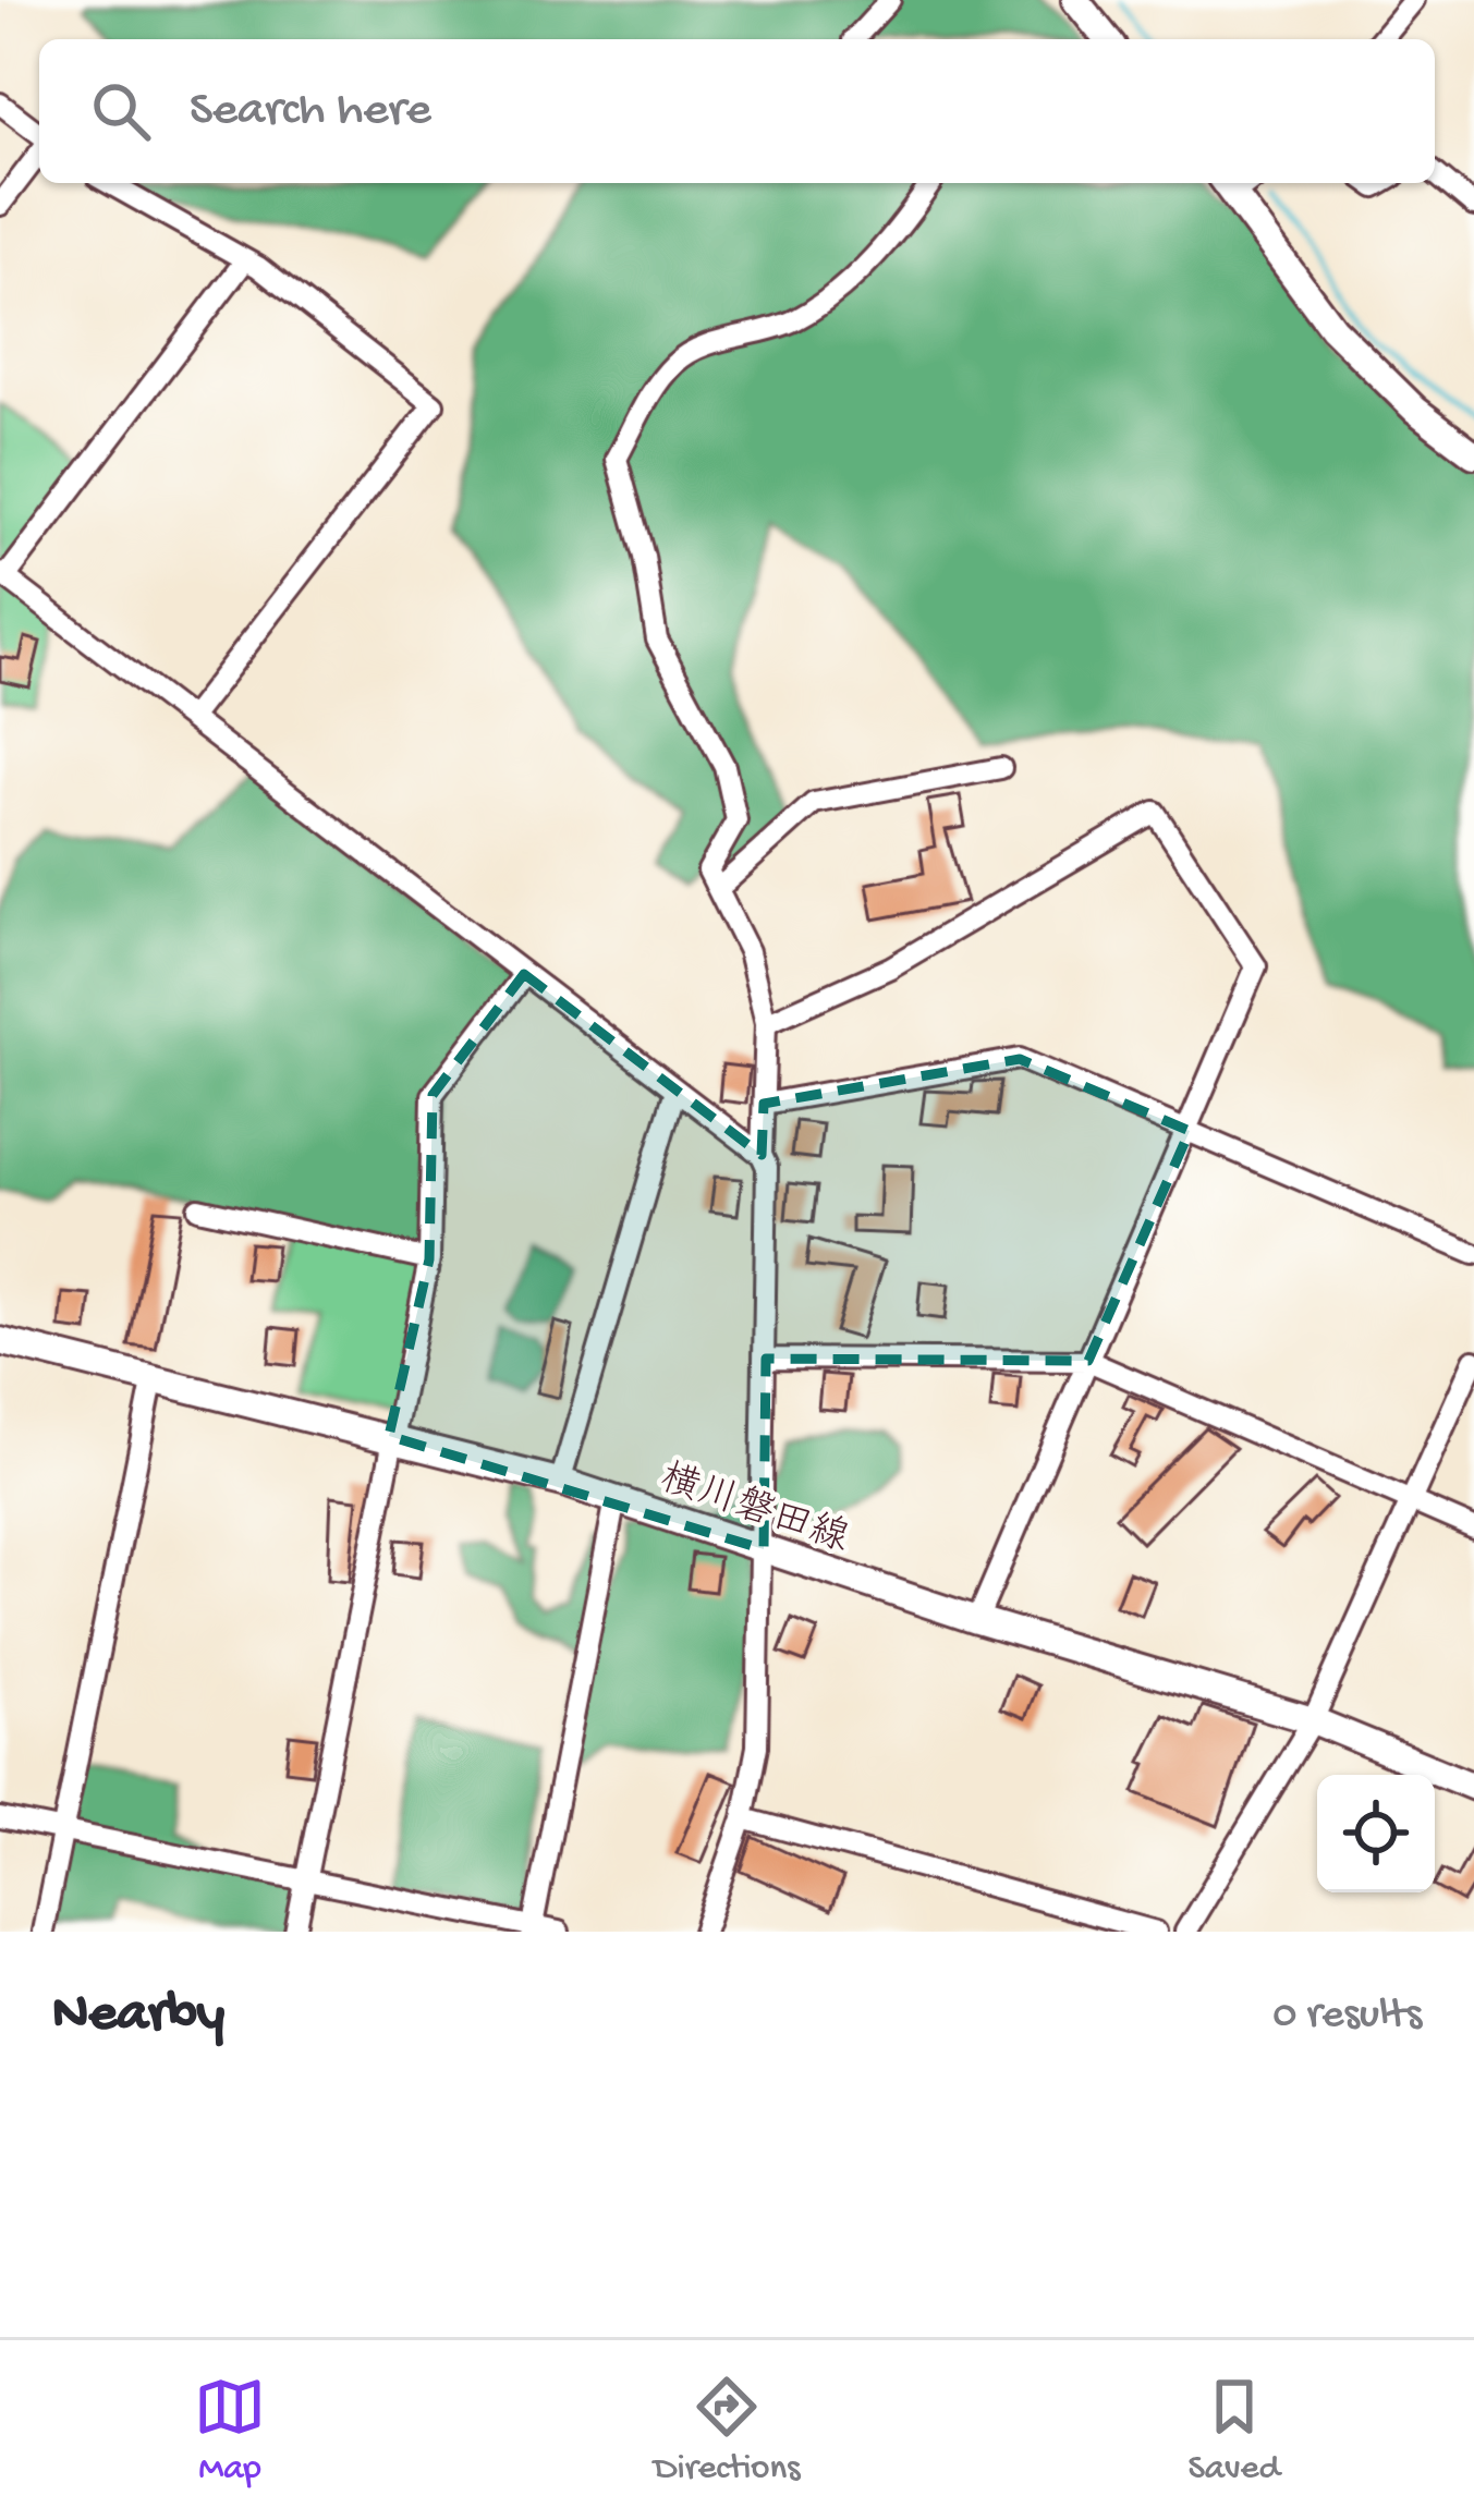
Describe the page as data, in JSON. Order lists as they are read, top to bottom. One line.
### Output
{"streets":{"main road":["横川磐田線"]},"page":{"search":"Search here","heading":["Nearby","0 results"],"nav":["Map","Directions","Saved"]}}
